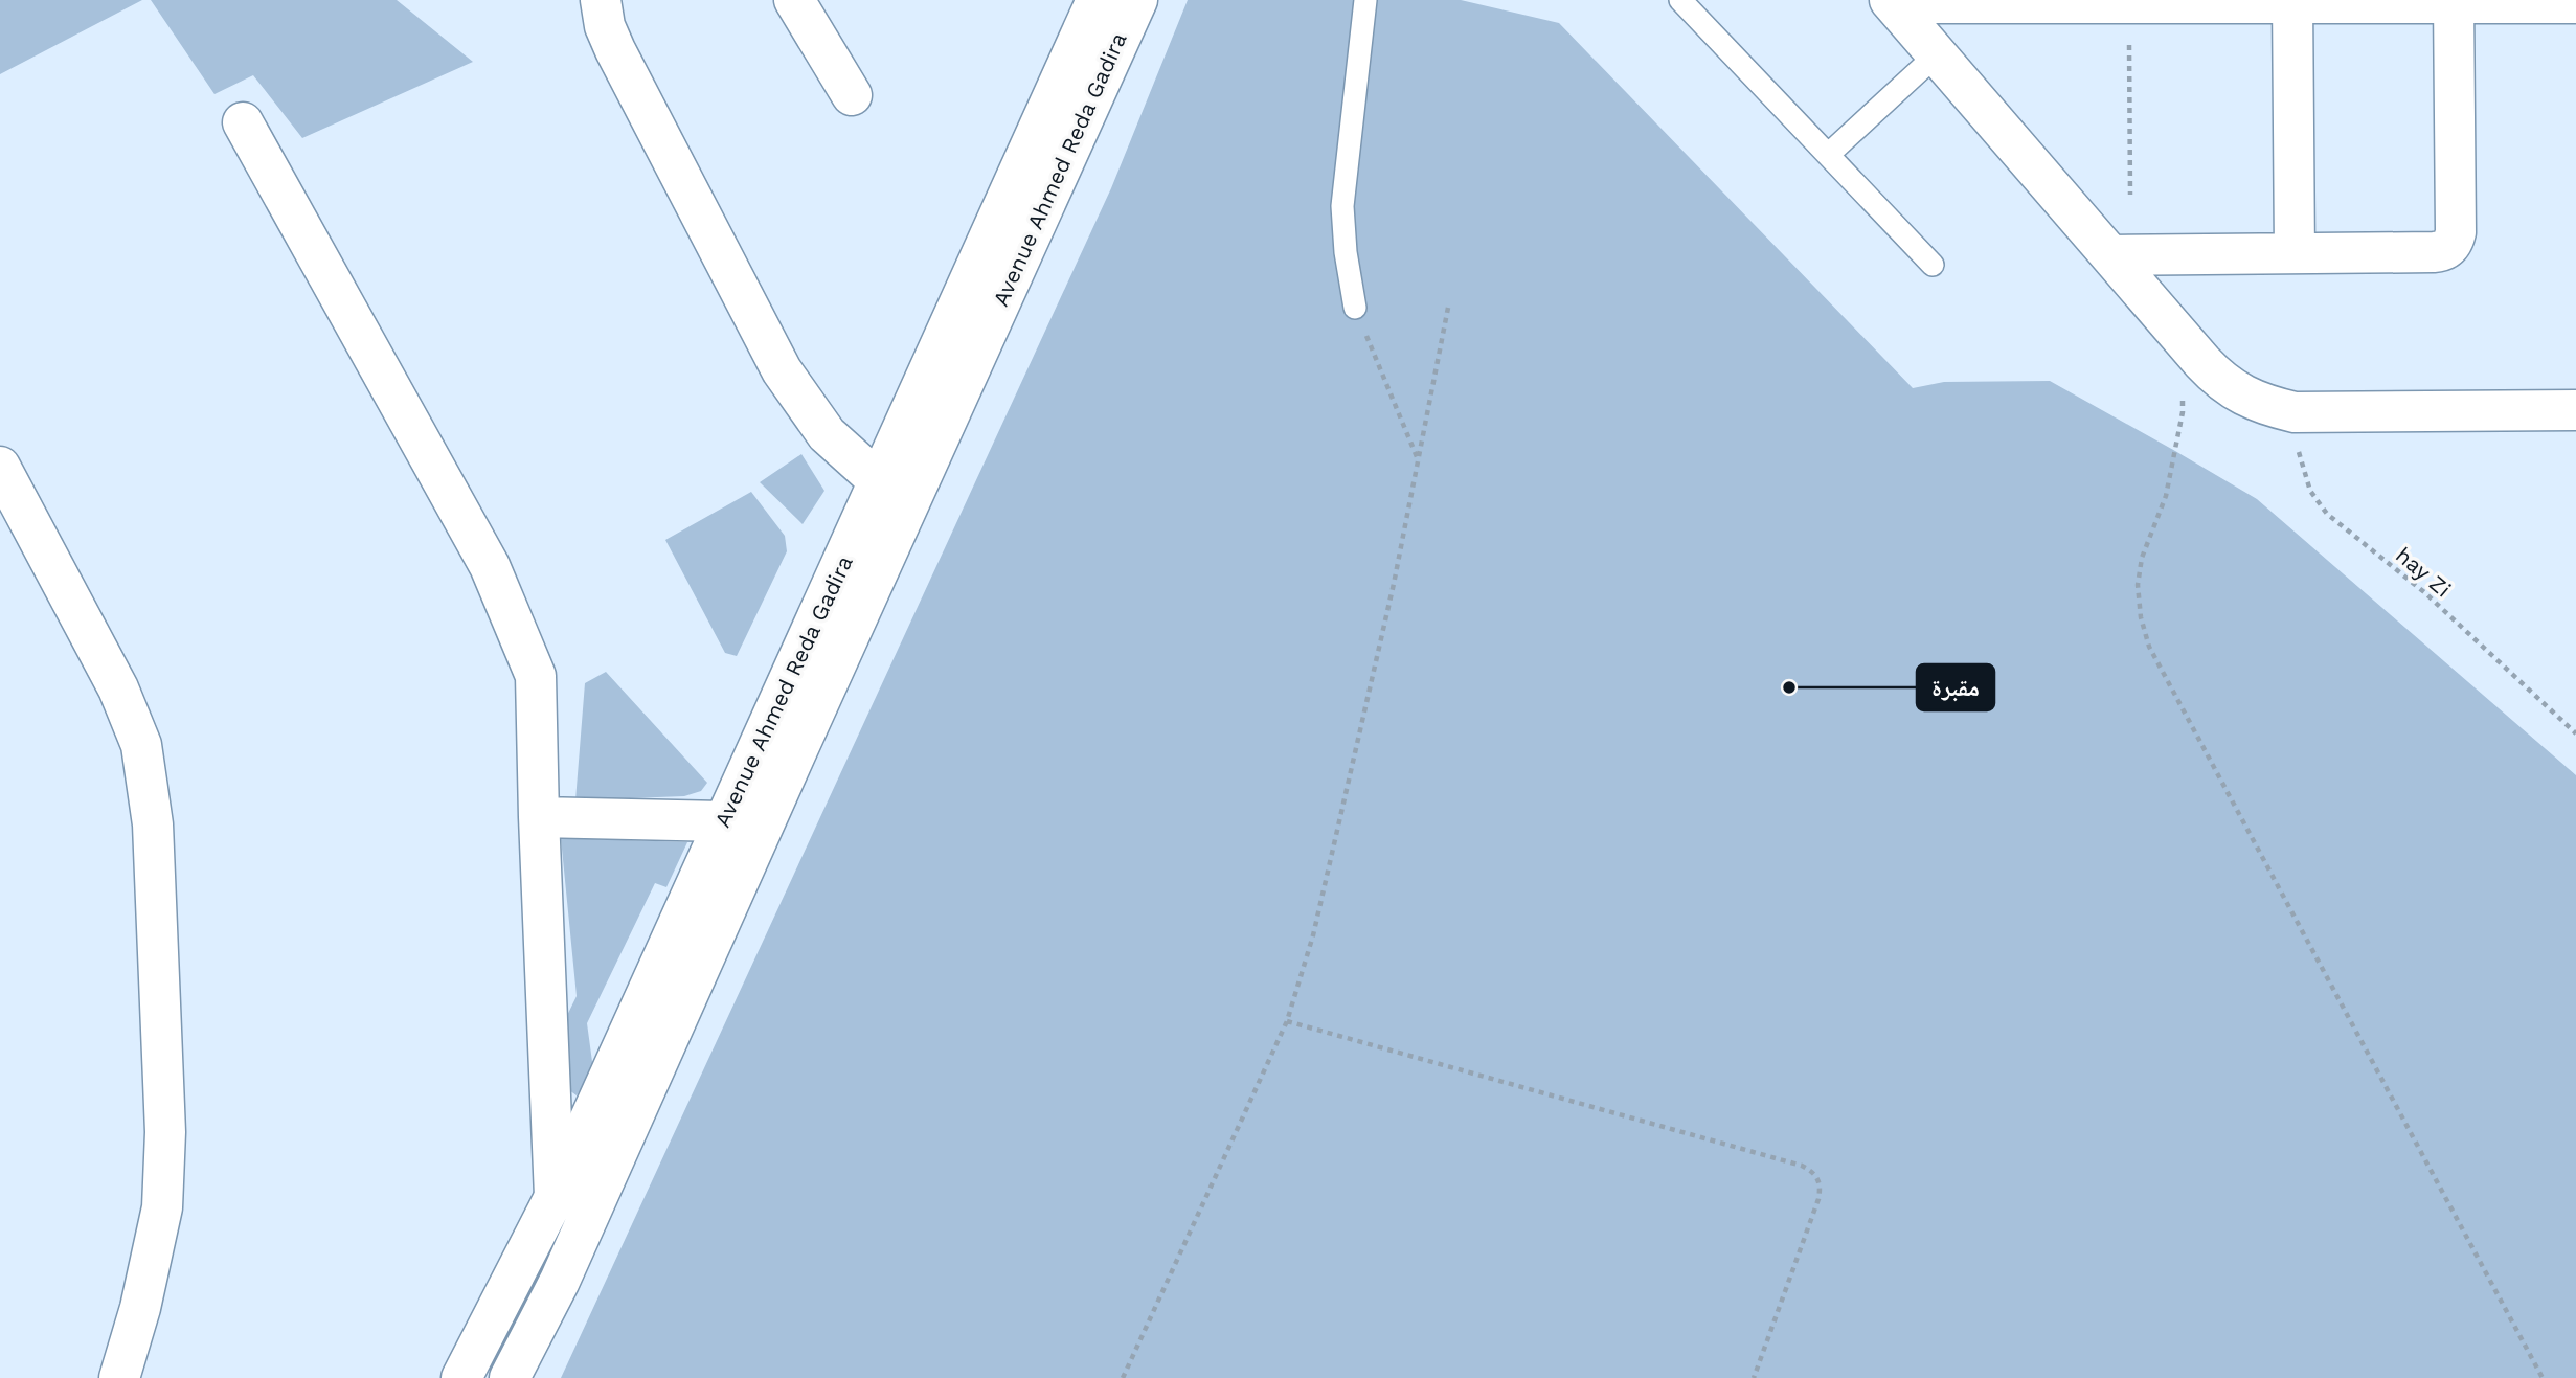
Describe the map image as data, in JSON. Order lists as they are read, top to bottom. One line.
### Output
{"streets":{"street":["Avenue Ahmed Reda Gadira"],"path":["hay Zi"]},"places":["مقبرة"]}
